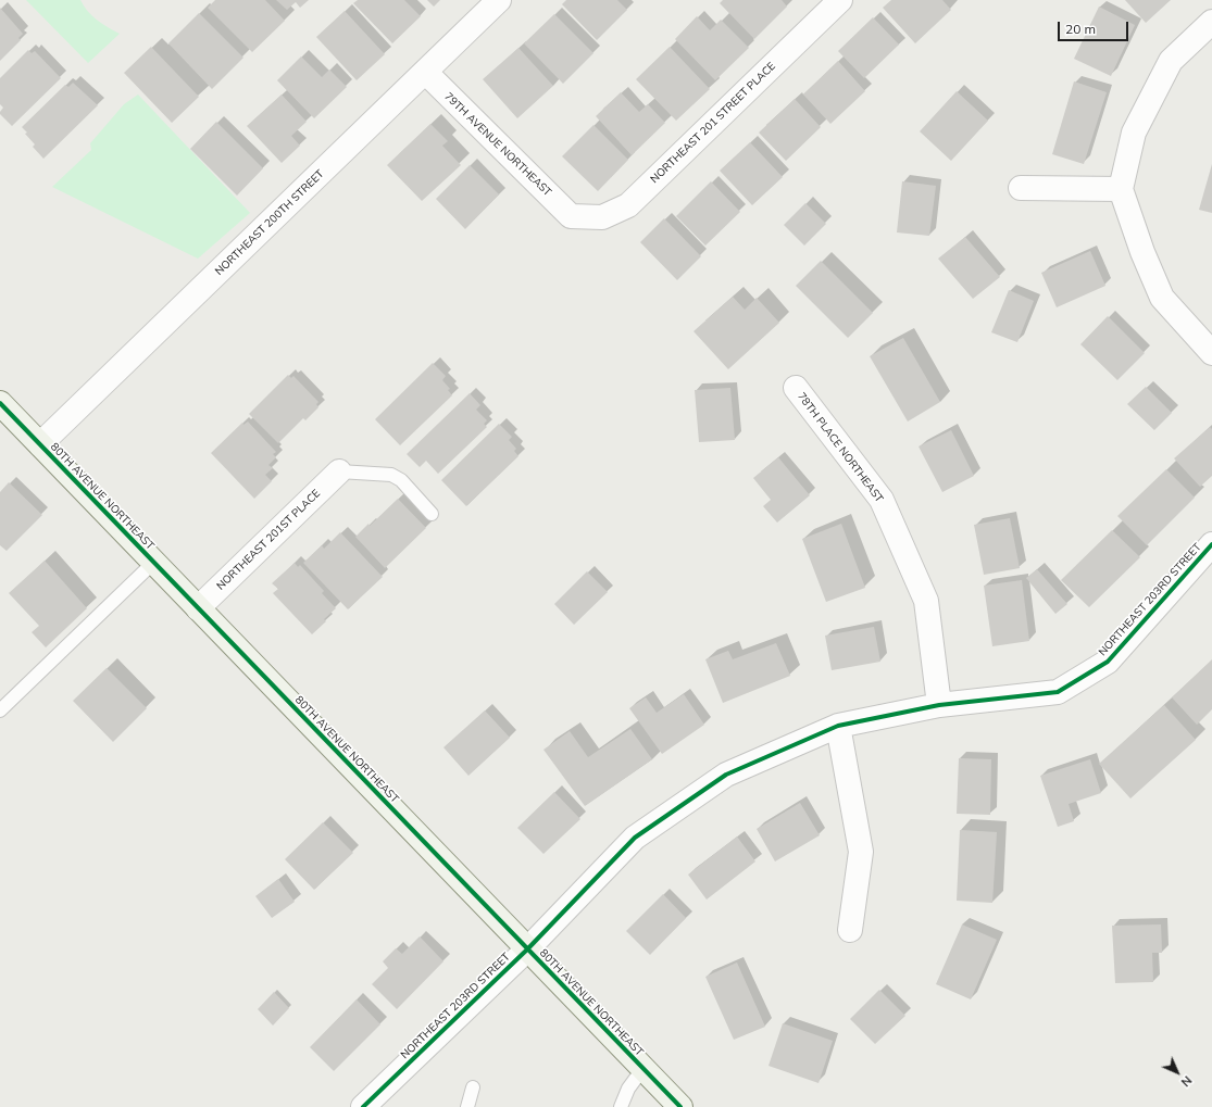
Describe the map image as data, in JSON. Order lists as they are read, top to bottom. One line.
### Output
{"streets":{"main road":["80TH AVENUE NORTHEAST"],"street":["NORTHEAST 201 STREET PLACE","79TH AVENUE NORTHEAST","NORTHEAST 200TH STREET","78TH PLACE NORTHEAST","NORTHEAST 201ST PLACE","NORTHEAST 203RD STREET"]},"crossings":[["NORTHEAST 201 STREET PLACE","79TH AVENUE NORTHEAST"],["79TH AVENUE NORTHEAST","NORTHEAST 200TH STREET"],["NORTHEAST 200TH STREET","80TH AVENUE NORTHEAST"],["78TH PLACE NORTHEAST","NORTHEAST 203RD STREET"],["80TH AVENUE NORTHEAST","NORTHEAST 201ST PLACE"],["80TH AVENUE NORTHEAST","NORTHEAST 203RD STREET"]],"scale_bar":"20 m","north":"bottom right"}
